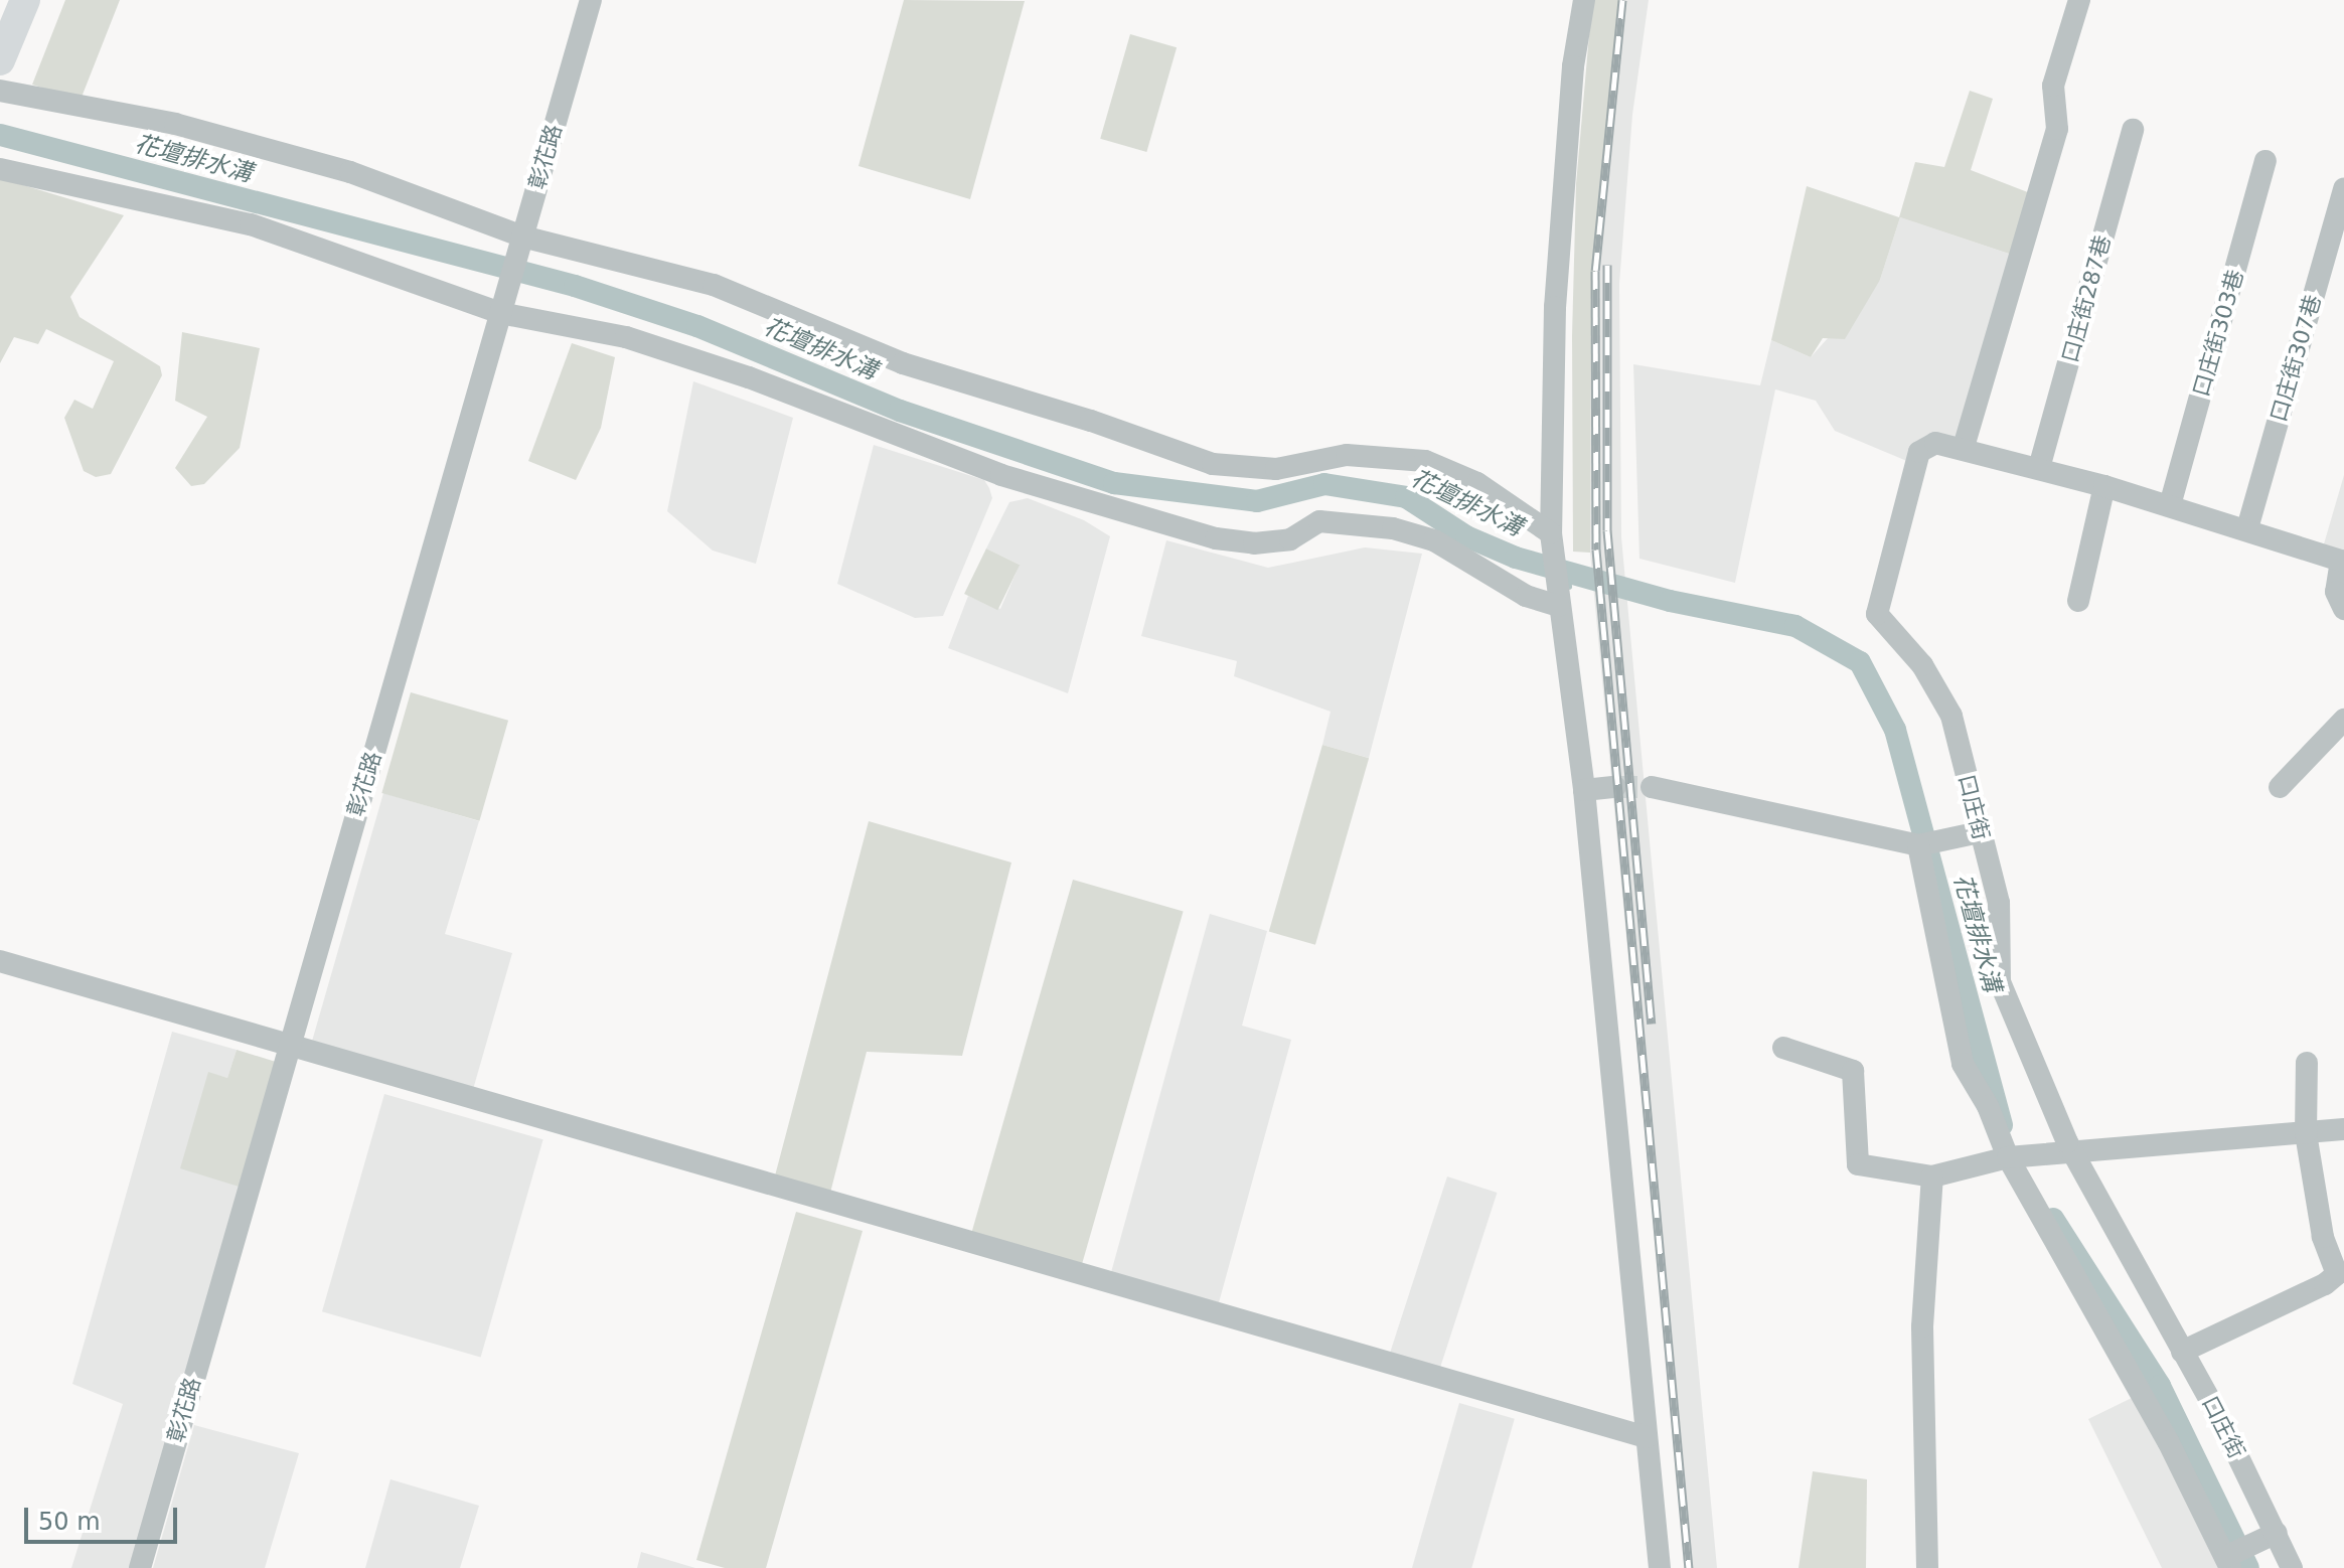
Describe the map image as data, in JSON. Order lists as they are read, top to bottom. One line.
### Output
{"streets":{"street":["彰花路","口庄街287巷","口庄街303巷","口庄街307巷","口庄街"]},"crossings":[["口庄街287巷","口庄街"],["口庄街303巷","口庄街"],["口庄街307巷","口庄街"]],"water":["花壇排水溝"],"scale_bar":"50 m"}
